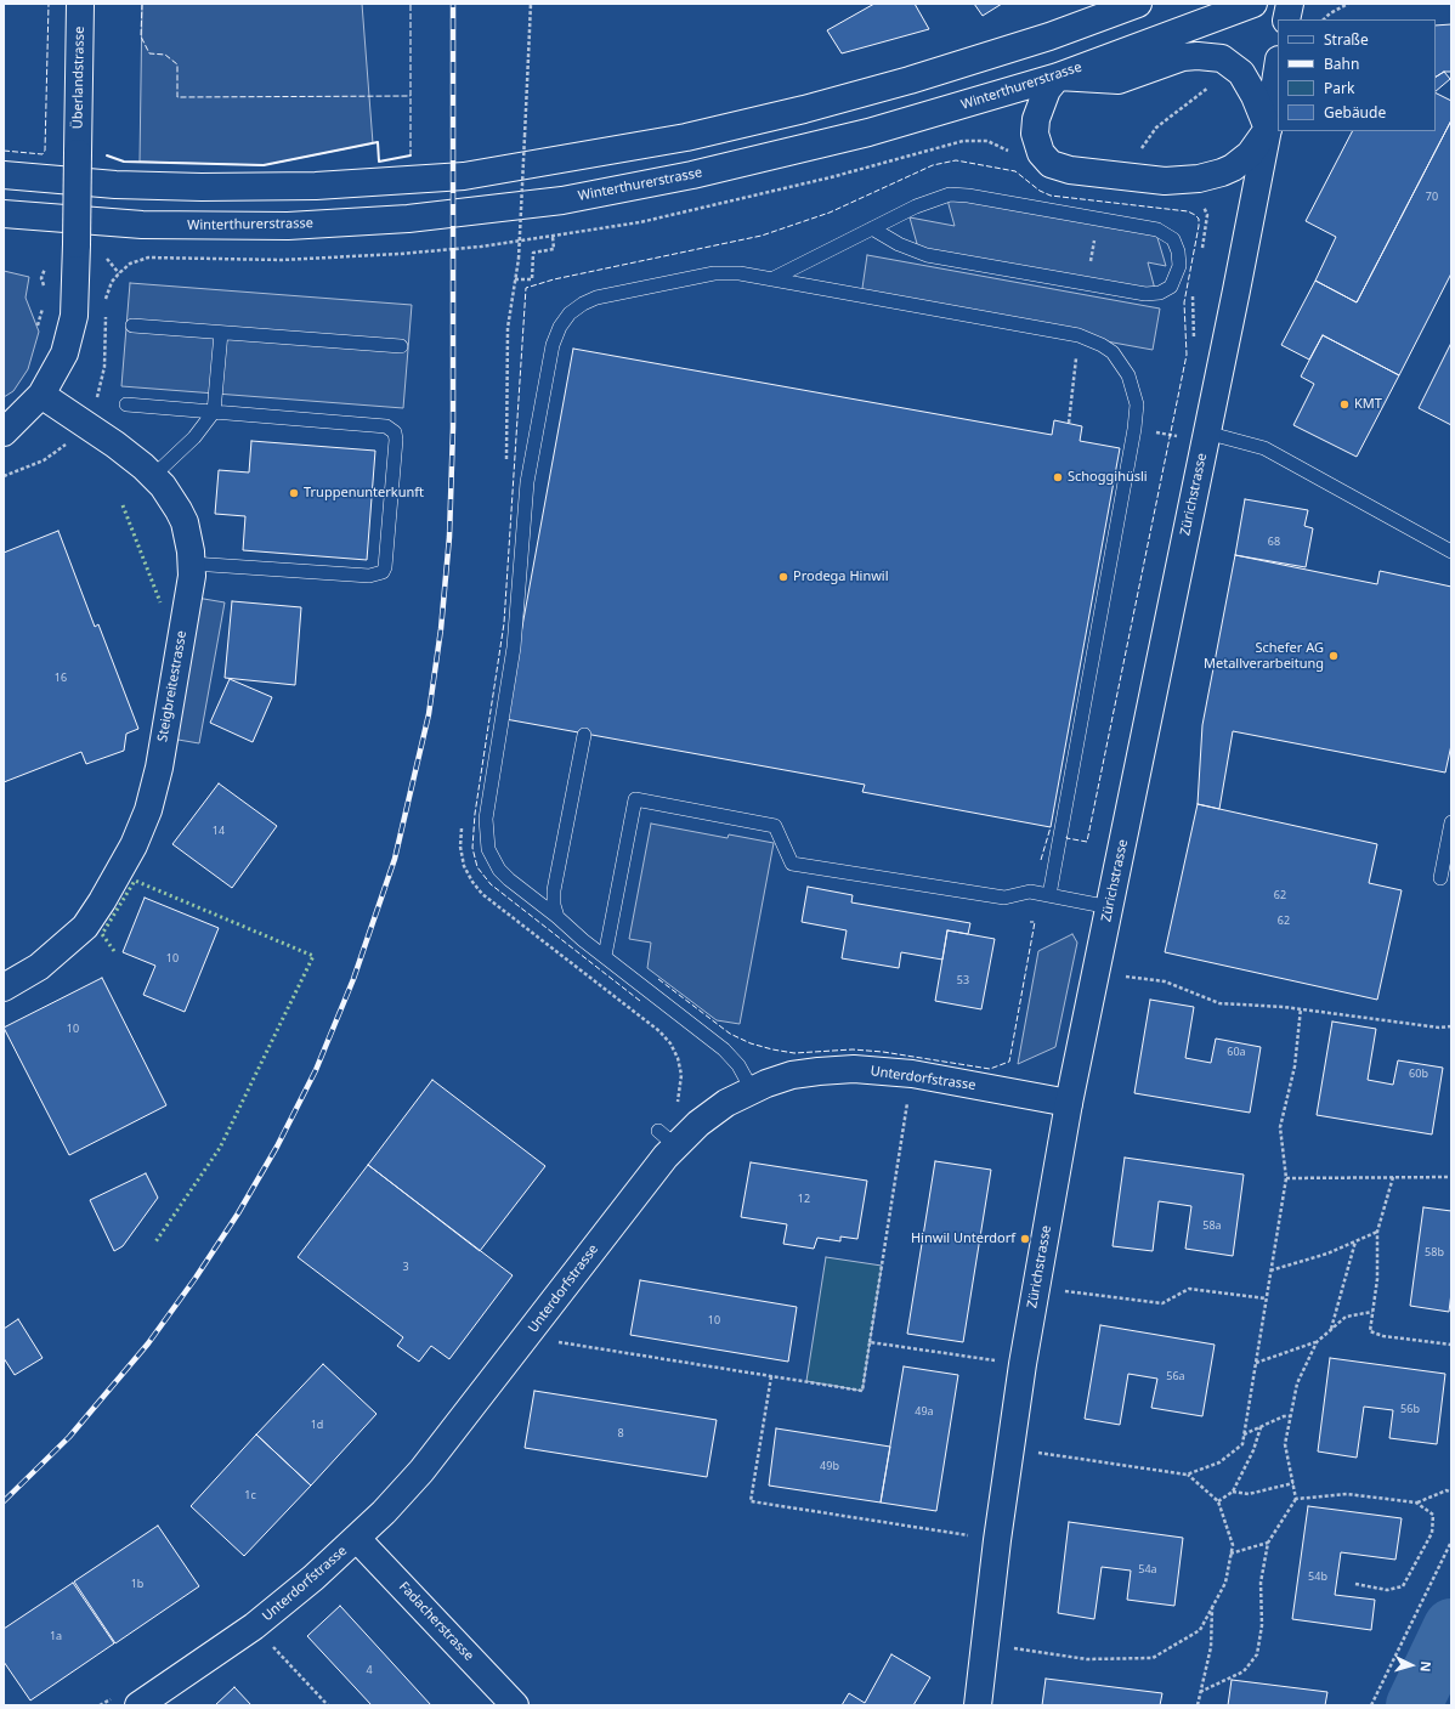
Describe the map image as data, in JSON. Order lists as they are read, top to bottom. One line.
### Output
{"streets":{"street":["Überlandstrasse","Winterthurerstrasse","Zürichstrasse","Steigbreitestrasse","Unterdorfstrasse","Fadacherstrasse"]},"crossings":[["Überlandstrasse","Steigbreitestrasse"],["Zürichstrasse","Unterdorfstrasse"],["Unterdorfstrasse","Fadacherstrasse"]],"places":["KMT","Schoggihüsli","Truppenunterkunft","Prodega Hinwil","Schefer AG Metallverarbeitung","Hinwil Unterdorf"],"house_numbers":["70","68","16","14","62","62","10","53","10","60a","60b","12","58a","58b","3","10","56a","56b","49a","1d","8","49b","1c","54a","54b","1b","1a","4"],"legend":["Straße","Bahn","Park","Gebäude"],"north":"right"}
